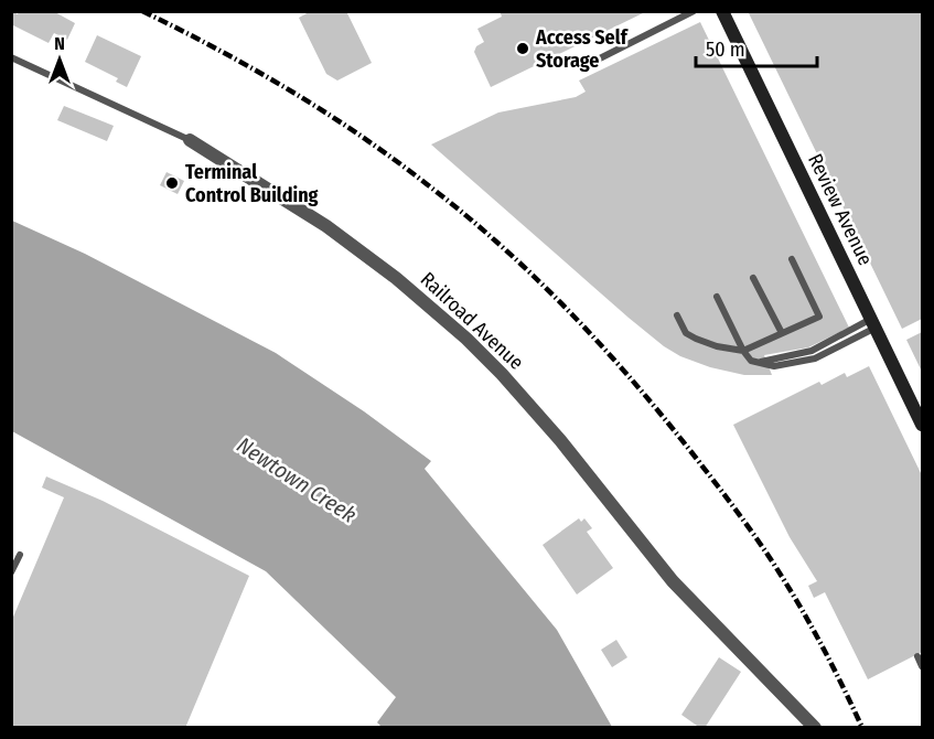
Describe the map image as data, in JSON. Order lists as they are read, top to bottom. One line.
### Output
{"streets":{"main road":["Review Avenue"],"street":["Railroad Avenue"]},"water":["Newtown Creek"],"places":["Access Self Storage","Terminal Control Building"],"scale_bar":"50 m","north":"top"}
